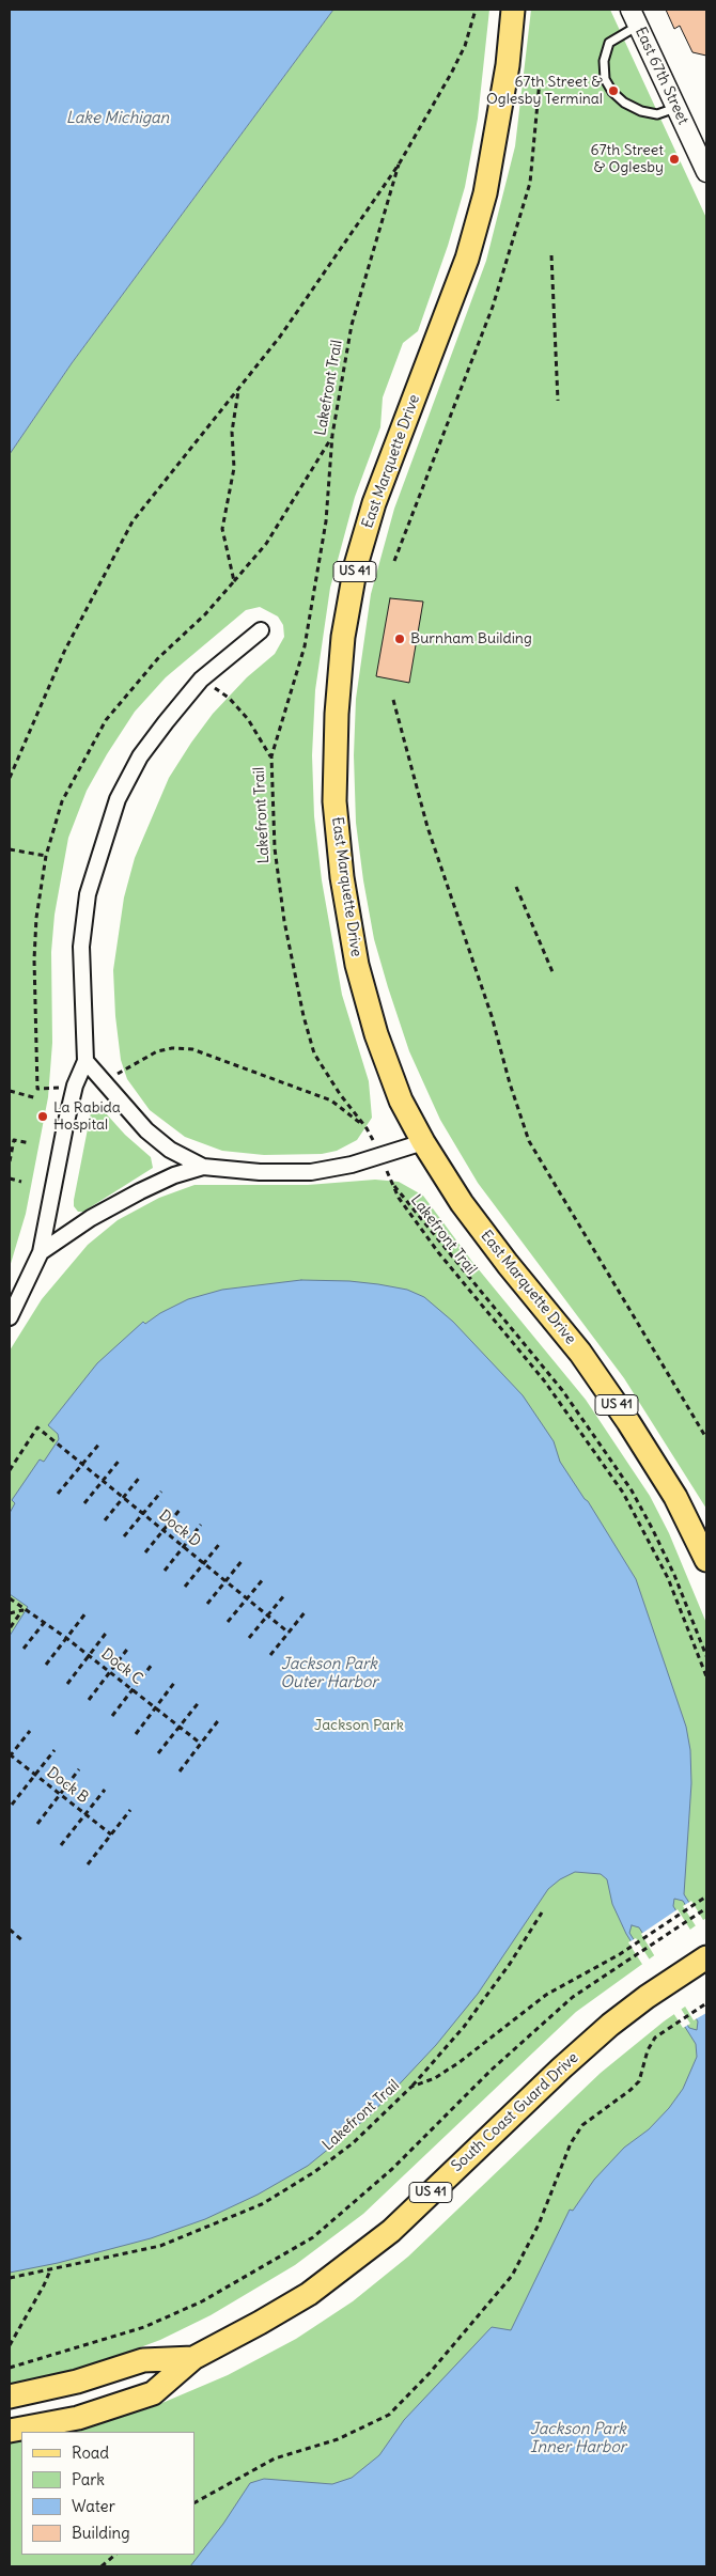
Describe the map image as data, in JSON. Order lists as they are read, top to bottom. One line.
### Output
{"streets":{"main road":["East Marquette Drive","US 41","South Coast Guard Drive"],"street":["East 67th Street"],"path":["Lakefront Trail","Dock D","Dock C","Dock B"]},"water":["Lake Michigan","Jackson Park Outer Harbor","Jackson Park Inner Harbor"],"parks":["Jackson Park"],"places":["67th Street & Oglesby Terminal","67th Street & Oglesby","Burnham Building","La Rabida Hospital"],"legend":["Road","Park","Water","Building"]}
